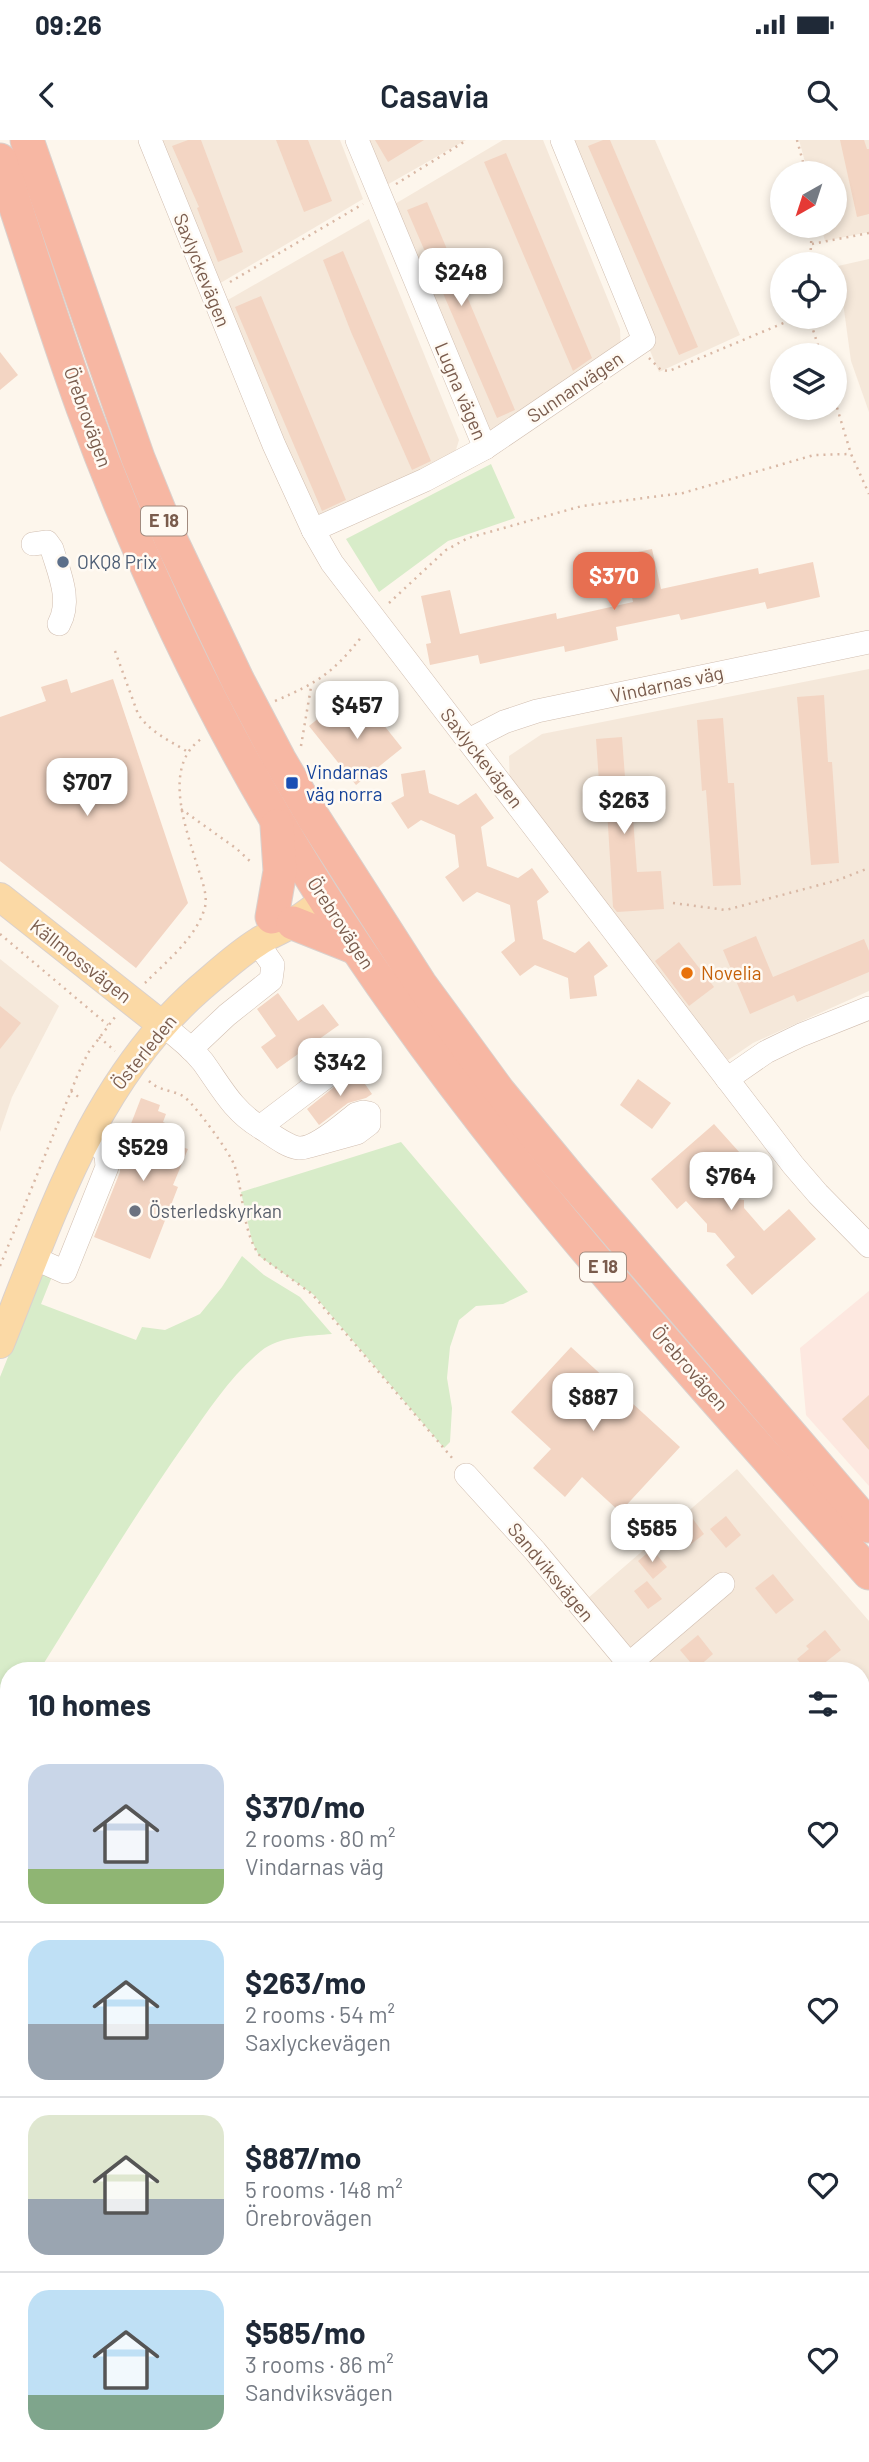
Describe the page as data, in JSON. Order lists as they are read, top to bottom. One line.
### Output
{"streets":{"highway":["Örebrovägen","E 18"],"main road":["Källmossvägen","Österleden"],"street":["Saxlyckevägen","Sunnanvägen","Lugna vägen","Vindarnas väg","Sandviksvägen"]},"crossings":[["Saxlyckevägen","Sunnanvägen"],["Saxlyckevägen","Vindarnas väg"],["Sunnanvägen","Lugna vägen"],["Örebrovägen","Österleden"],["Källmossvägen","Österleden"]],"places":{"other":["OKQ8 Prix","Novelia","Österledskyrkan"],"transit":["Vindarnas väg norra"]},"north":"bottom left","page":{"status":"09:26","header":"Casavia","price":["$248","$370","$457","$707","$263","$342","$529","$764","$887","$585"],"heading":"10 homes","list":[{"name":"$370/mo","note":"2 rooms · 80 m² · Vindarnas väg"},{"name":"$263/mo","note":"2 rooms · 54 m² · Saxlyckevägen"},{"name":"$887/mo","note":"5 rooms · 148 m² · Örebrovägen"},{"name":"$585/mo","note":"3 rooms · 86 m² · Sandviksvägen"}]}}
